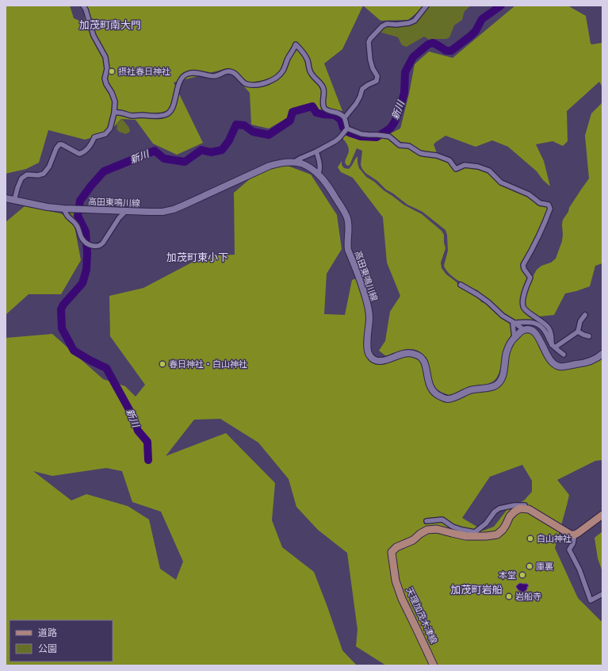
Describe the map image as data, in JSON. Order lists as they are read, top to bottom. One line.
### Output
{"streets":{"main road":["高田東鳴川線","天理加茂木津線"]},"districts":["加茂町南大門","加茂町東小下","加茂町岩船"],"water":["新川"],"places":["摂社春日神社","春日神社・白山神社","白山神社","庫裏","本堂","岩船寺"],"legend":["道路","公園"]}
